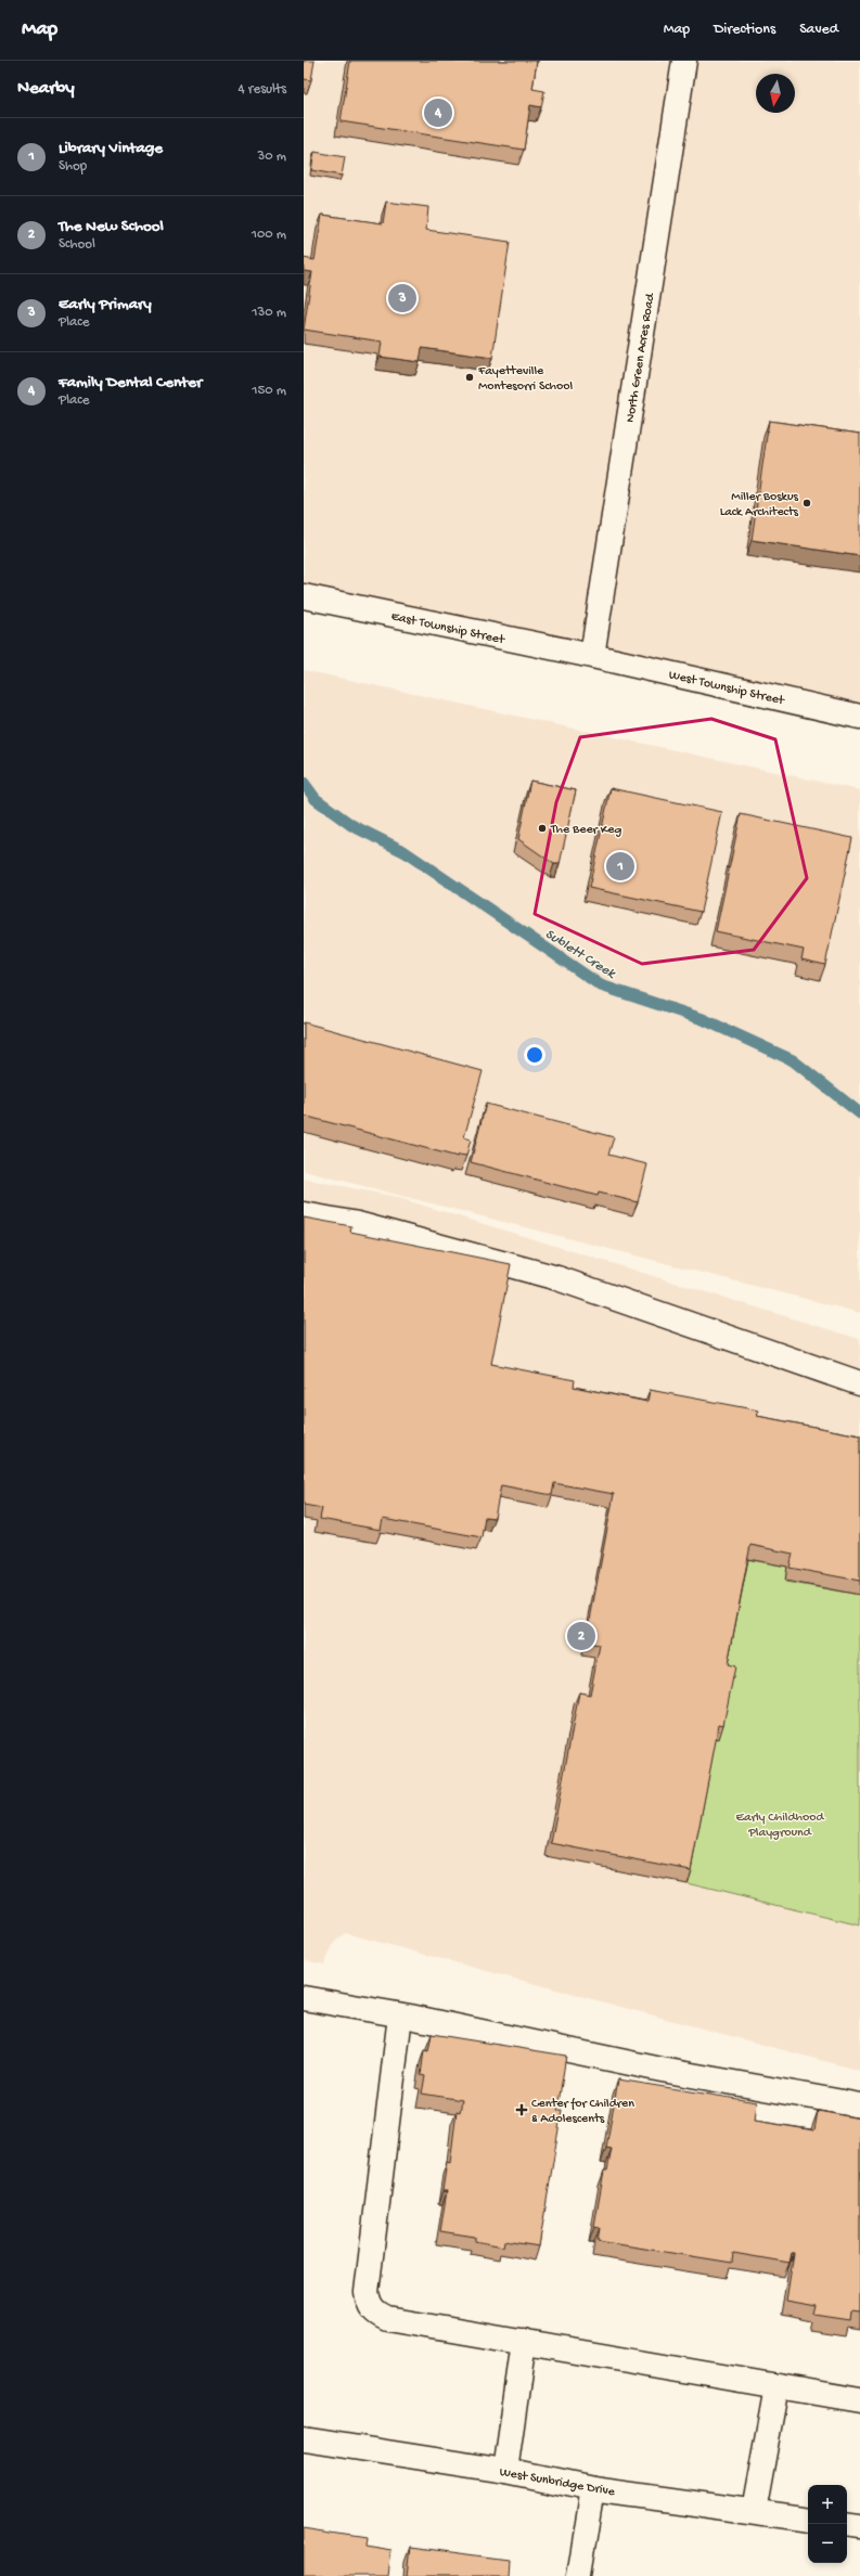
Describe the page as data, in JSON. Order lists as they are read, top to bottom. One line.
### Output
{"streets":{"street":["North Green Acres Road","East Township Street","West Township Street","West Sunbridge Drive"]},"crossings":[["North Green Acres Road","East Township Street"],["North Green Acres Road","West Township Street"],["East Township Street","West Township Street"]],"water":["Sublett Creek"],"parks":["Early Childhood Playground"],"places":{"other":["Fayetteville Montesorri School","Miller Boskus Lack Architects","The Beer Keg"],"health":["Center for Children & Adolescents"]},"north":"bottom","page":{"header":"Map","nav":["Map","Directions","Saved"],"heading":["Nearby","4 results"],"pins":["4","3","1","2"],"list":[{"mark":"1","name":"Library Vintage","note":"Shop","value":"30 m"},{"mark":"2","name":"The New School","note":"School","value":"100 m"},{"mark":"3","name":"Early Primary","note":"Place","value":"130 m"},{"mark":"4","name":"Family Dental Center","note":"Place","value":"150 m"}],"map_buttons":["+","−"]}}
